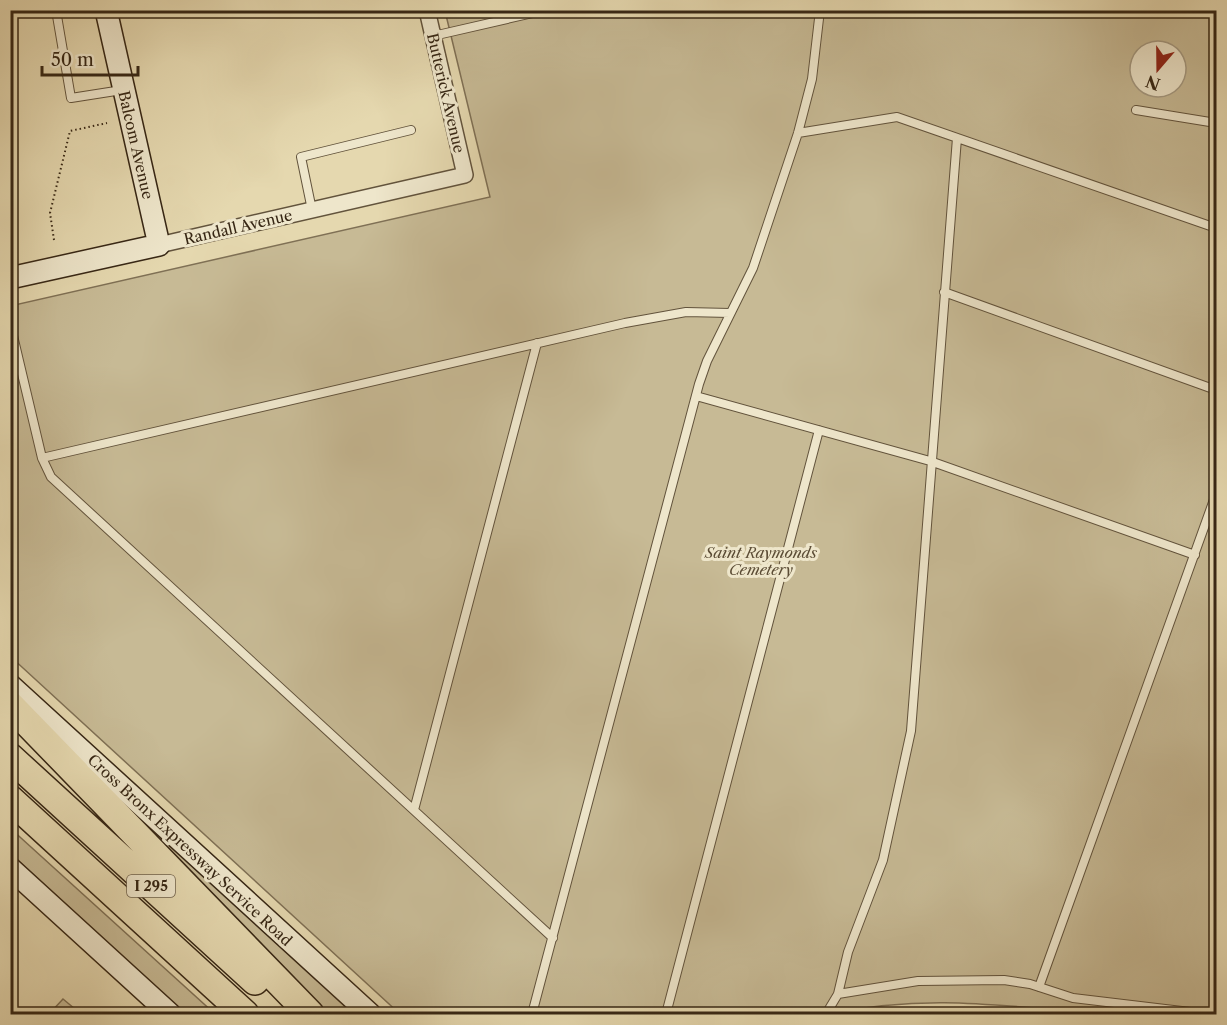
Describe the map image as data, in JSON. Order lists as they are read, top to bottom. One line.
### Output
{"streets":{"highway":["I 295"],"street":["Butterick Avenue","Balcom Avenue","Randall Avenue","Cross Bronx Expressway Service Road"]},"crossings":[["Butterick Avenue","Randall Avenue"],["Balcom Avenue","Randall Avenue"]],"parks":["Saint Raymonds Cemetery"],"scale_bar":"50 m","north":"bottom"}
